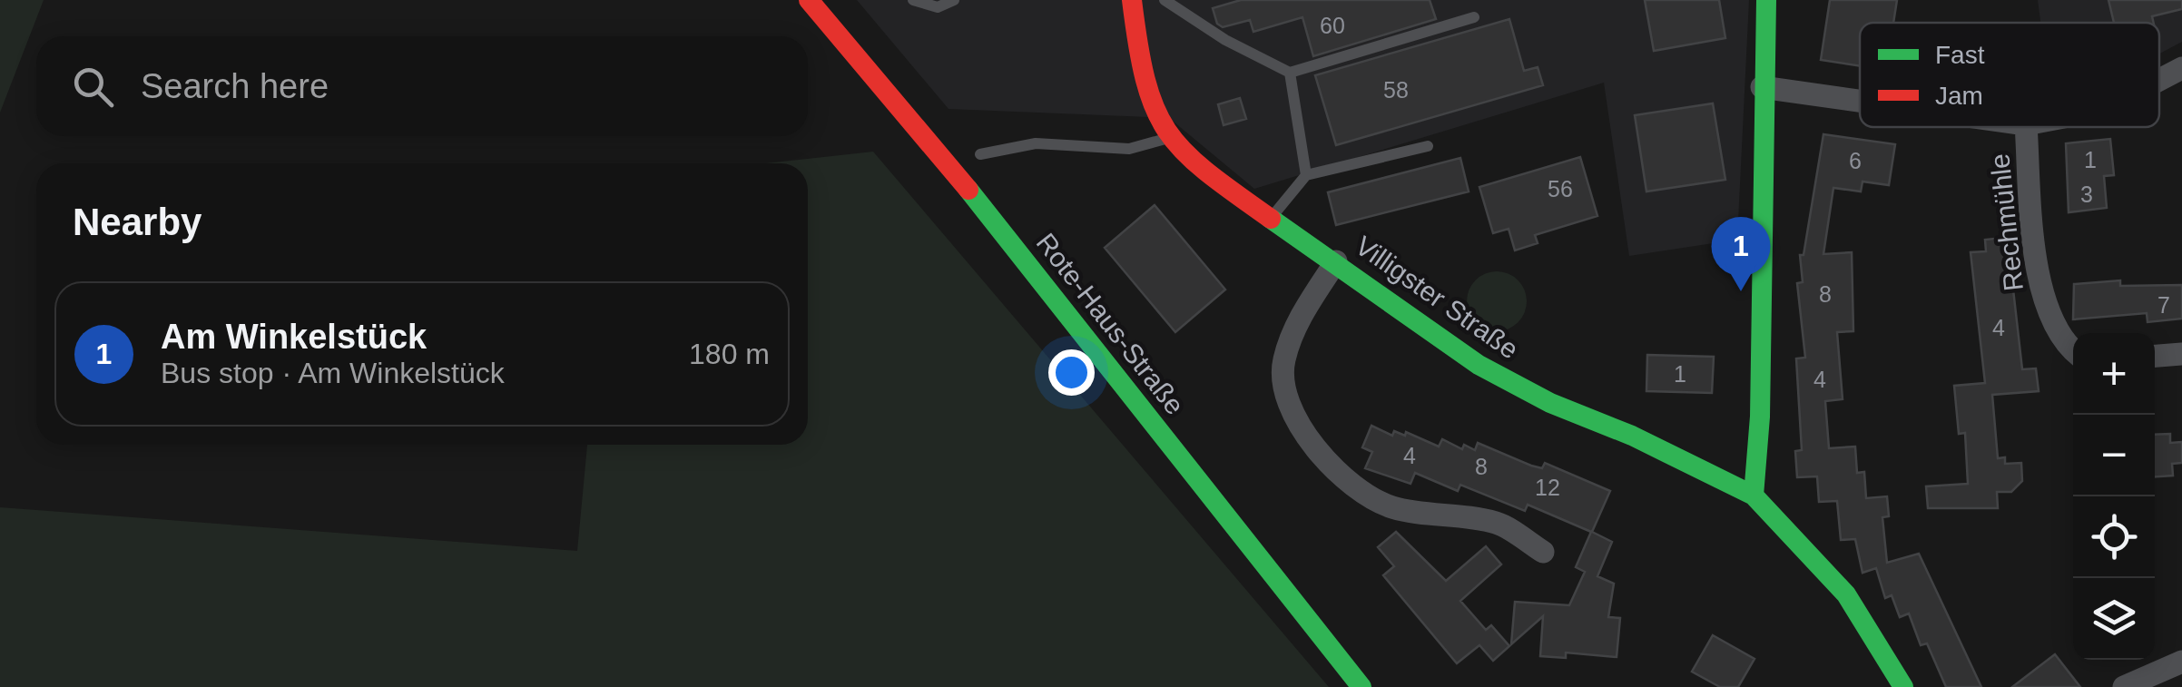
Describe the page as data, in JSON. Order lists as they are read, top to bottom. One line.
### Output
{"streets":{"street":["Rechmühle","Villigster Straße","Rote-Haus-Straße"]},"house_numbers":["60","58","1","6","56","3","8","7","4","1","4","4","8","12"],"legend":["Fast","Jam"],"page":{"search":"Search here","heading":"Nearby","pins":"1","list":[{"mark":"1","name":"Am Winkelstück","note":"Bus stop · Am Winkelstück","value":"180 m"}],"map_buttons":["+","−"]}}
